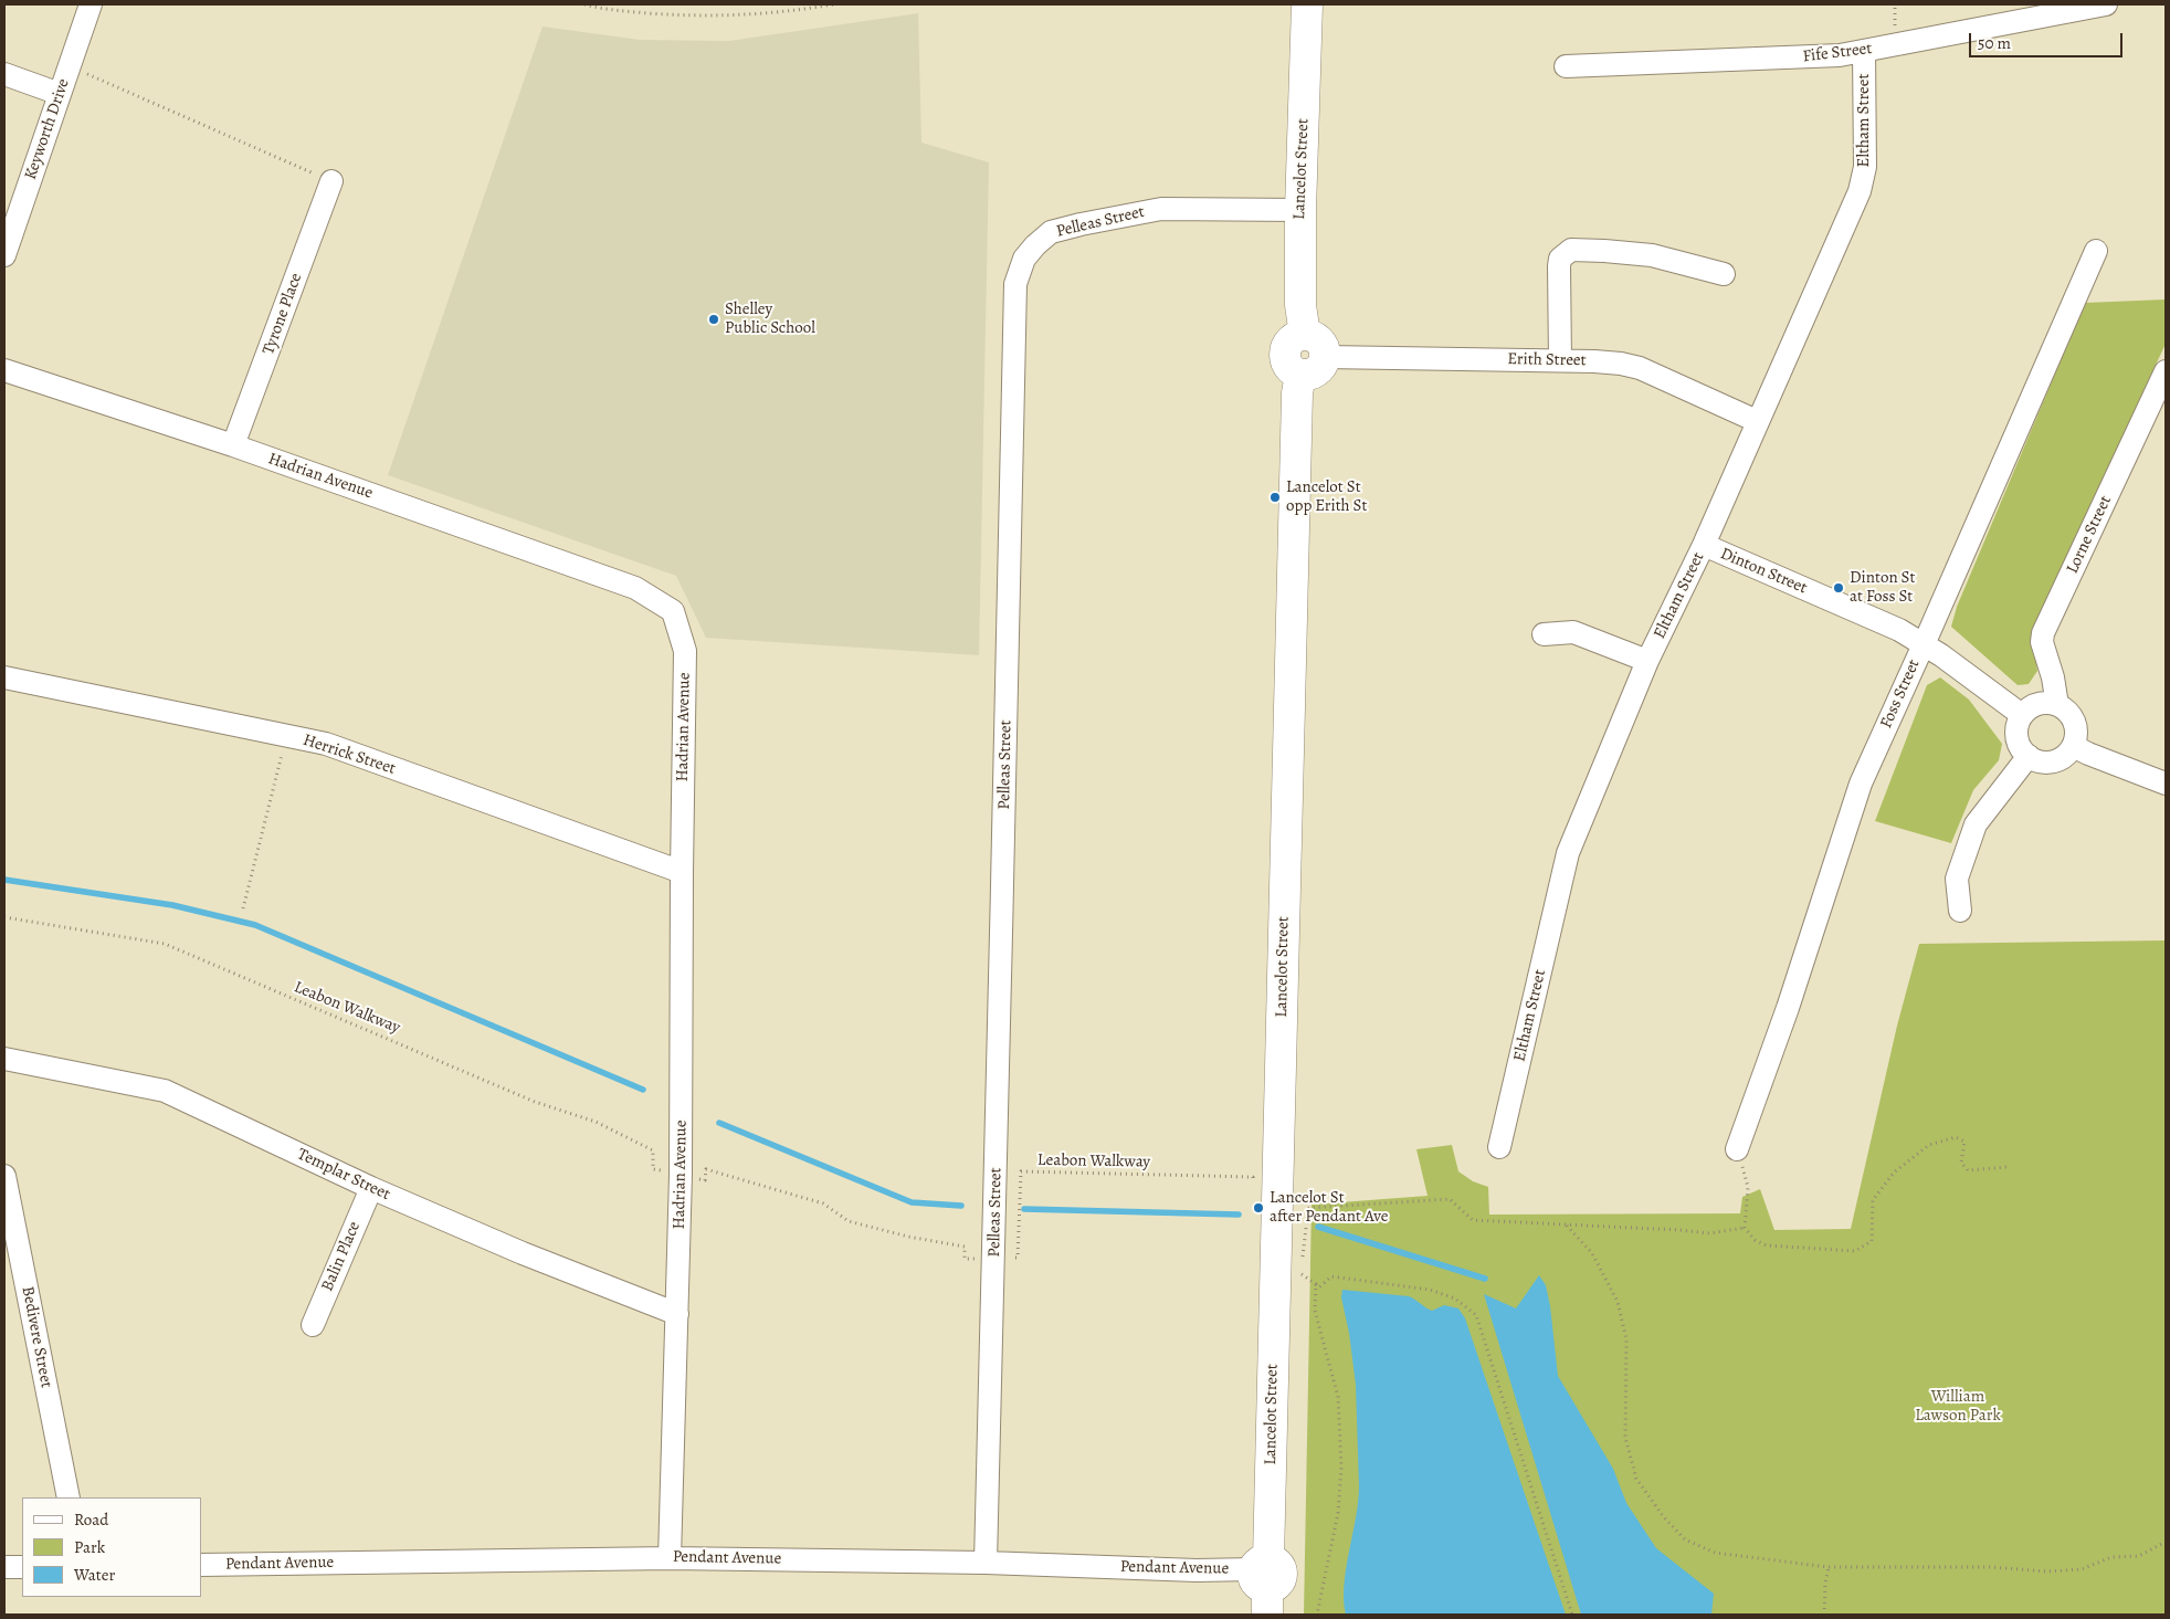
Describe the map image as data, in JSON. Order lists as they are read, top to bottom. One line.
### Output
{"streets":{"street":["Fife Street","Eltham Street","Keyworth Drive","Lancelot Street","Pelleas Street","Tyrone Place","Erith Street","Hadrian Avenue","Lorne Street","Dinton Street","Foss Street","Herrick Street","Templar Street","Balin Place","Bedivere Street","Pendant Avenue"],"path":["Leabon Walkway"]},"crossings":[["Fife Street","Eltham Street"],["Eltham Street","Erith Street"],["Eltham Street","Dinton Street"],["Lancelot Street","Pelleas Street"],["Lancelot Street","Erith Street"],["Lancelot Street","Pendant Avenue"],["Pelleas Street","Pendant Avenue"],["Tyrone Place","Hadrian Avenue"],["Hadrian Avenue","Herrick Street"],["Hadrian Avenue","Templar Street"],["Hadrian Avenue","Pendant Avenue"],["Lorne Street","Dinton Street"],["Dinton Street","Foss Street"],["Templar Street","Balin Place"]],"parks":["William Lawson Park"],"places":["Shelley Public School","Lancelot St opp Erith St","Dinton St at Foss St","Lancelot St after Pendant Ave"],"legend":["Road","Park","Water"],"scale_bar":"50 m"}
